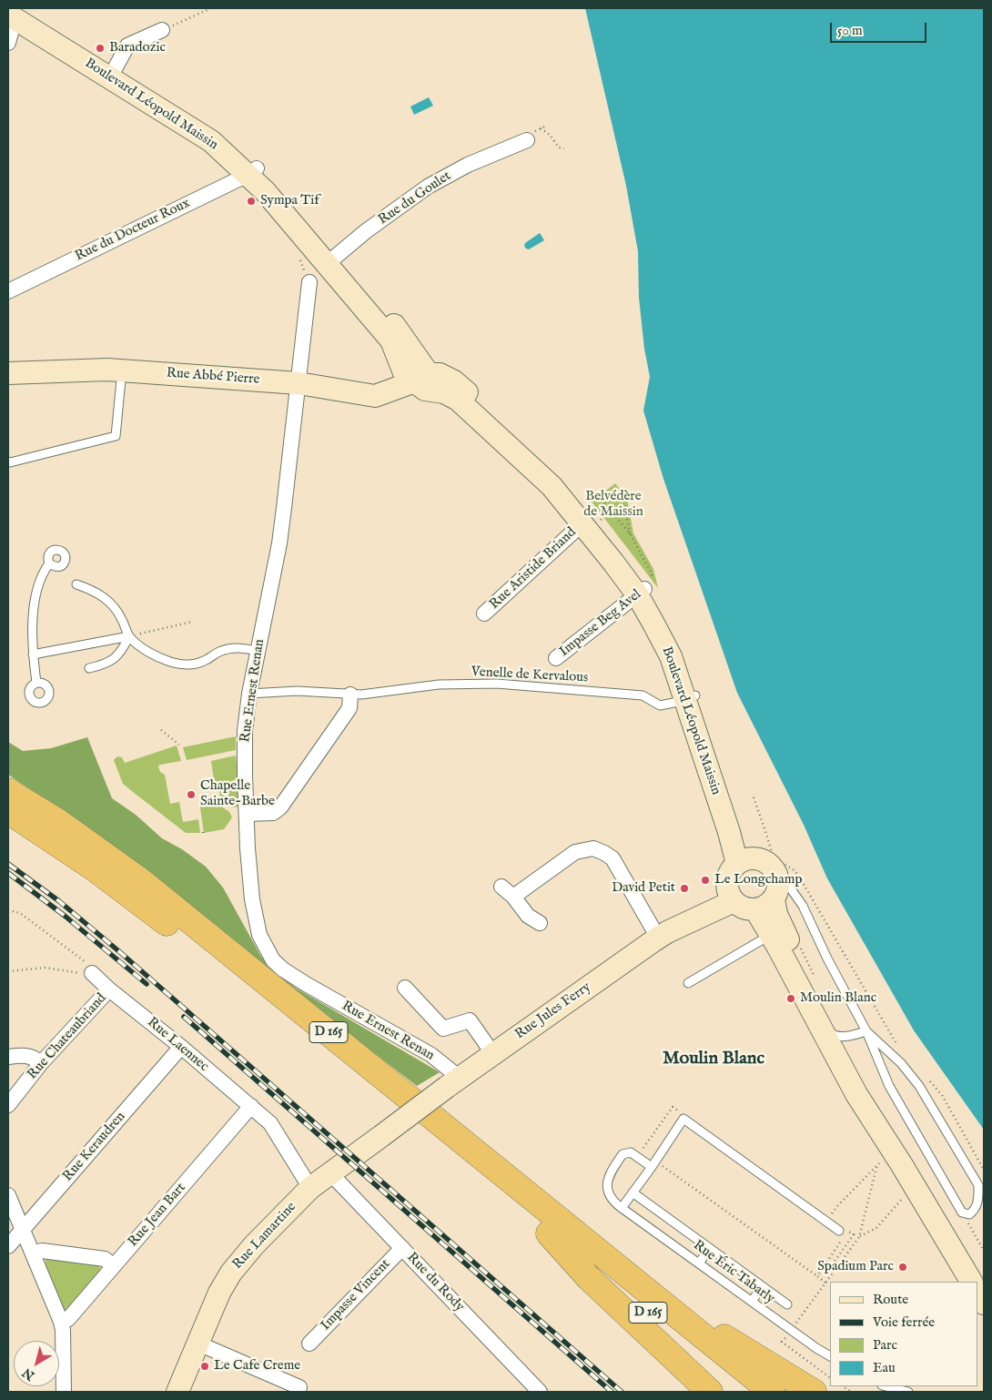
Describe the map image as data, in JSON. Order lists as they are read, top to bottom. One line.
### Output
{"streets":{"highway":["D 165"],"street":["Boulevard Léopold Maissin","Rue du Goulet","Rue du Docteur Roux","Rue Abbé Pierre","Rue Aristide Briand","Impasse Beg Avel","Rue Ernest Renan","Rue Jules Ferry","Rue Chateaubriand","Rue Laennec","Rue Keraudren","Rue Jean Bart","Rue Lamartine","Rue du Rody","Impasse Vincent"],"lane":["Venelle de Kervalous","Rue Éric Tabarly"]},"crossings":[["Boulevard Léopold Maissin","Rue du Goulet"],["Boulevard Léopold Maissin","Rue du Docteur Roux"],["Boulevard Léopold Maissin","Rue Abbé Pierre"],["Boulevard Léopold Maissin","Rue Aristide Briand"],["Boulevard Léopold Maissin","Impasse Beg Avel"],["Boulevard Léopold Maissin","Venelle de Kervalous"],["Boulevard Léopold Maissin","Rue Jules Ferry"],["Rue Abbé Pierre","Rue Ernest Renan"],["Venelle de Kervalous","Rue Ernest Renan"],["Rue Ernest Renan","Rue Jules Ferry"],["Rue Jules Ferry","Rue Lamartine"],["Rue Chateaubriand","Rue Laennec"],["Rue Laennec","Rue Keraudren"],["Rue Laennec","Rue Jean Bart"],["Rue Laennec","Rue Lamartine"],["Rue Lamartine","Rue du Rody"],["Rue du Rody","Impasse Vincent"]],"districts":["Moulin Blanc"],"parks":["Belvédère de Maissin"],"places":["Baradozic","Sympa Tif","Chapelle Sainte-Barbe","Le Longchamp","David Petit","Moulin Blanc","Spadium Parc","Le Cafe Creme"],"legend":["Route","Voie ferrée","Parc","Eau"],"scale_bar":"50 m","north":"bottom left"}
